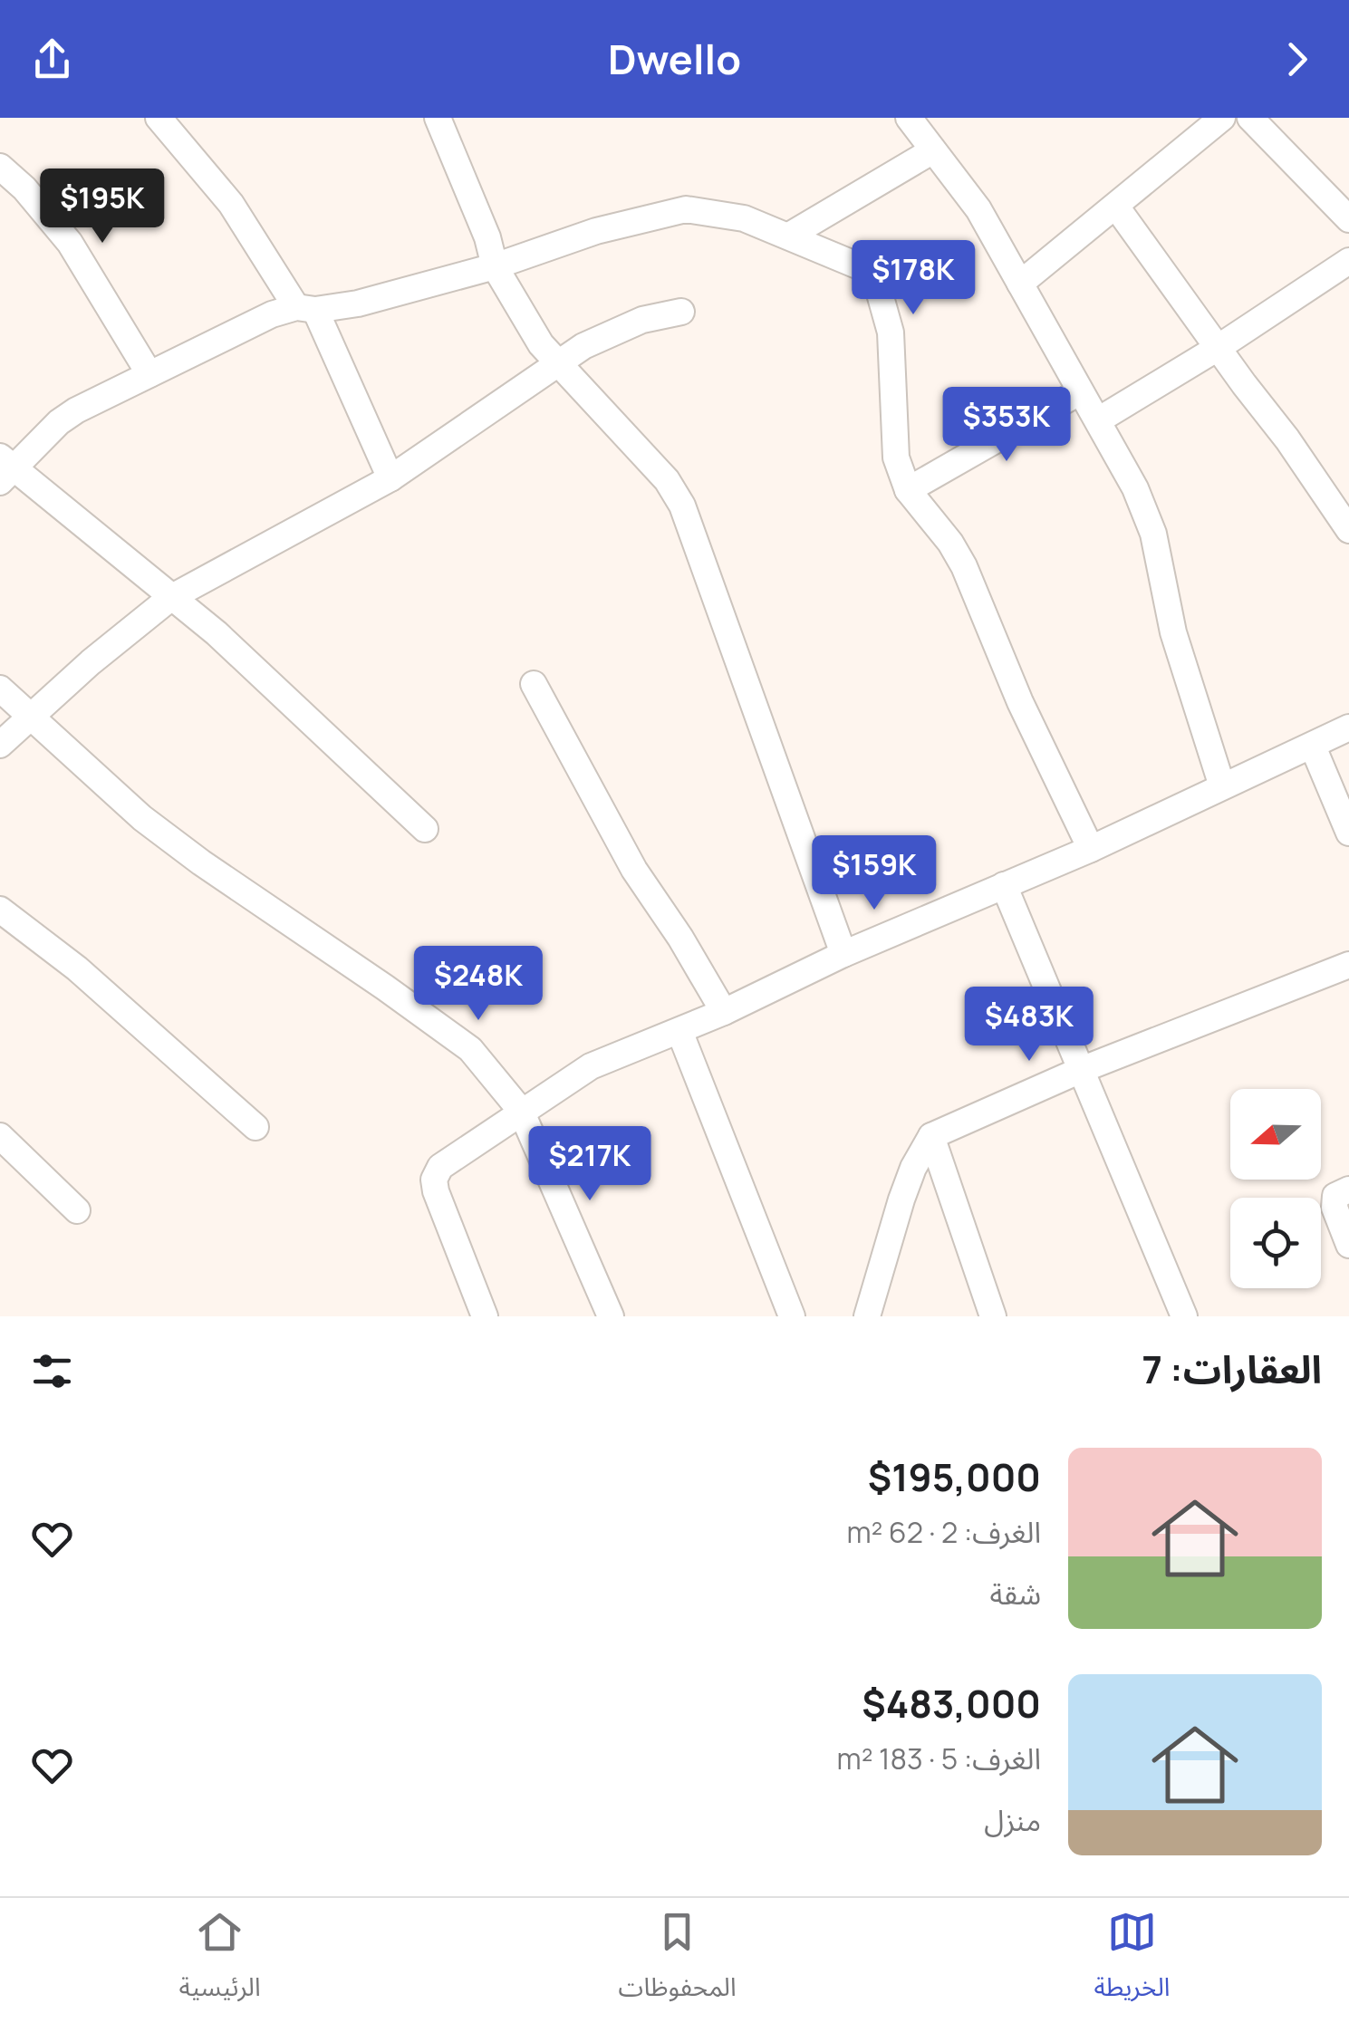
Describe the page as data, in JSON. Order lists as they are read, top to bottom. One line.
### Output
{"north":"left","page":{"header":"Dwello","price":["$195K","$178K","$353K","$159K","$248K","$483K","$217K"],"heading":"العقارات: 7","list":[{"name":"$195,000","note":"الغرف: 2 · 62 m² · شقة"},{"name":"$483,000","note":"الغرف: 5 · 183 m² · منزل"}],"tabs":["الخريطة","المحفوظات","الرئيسية"]}}
